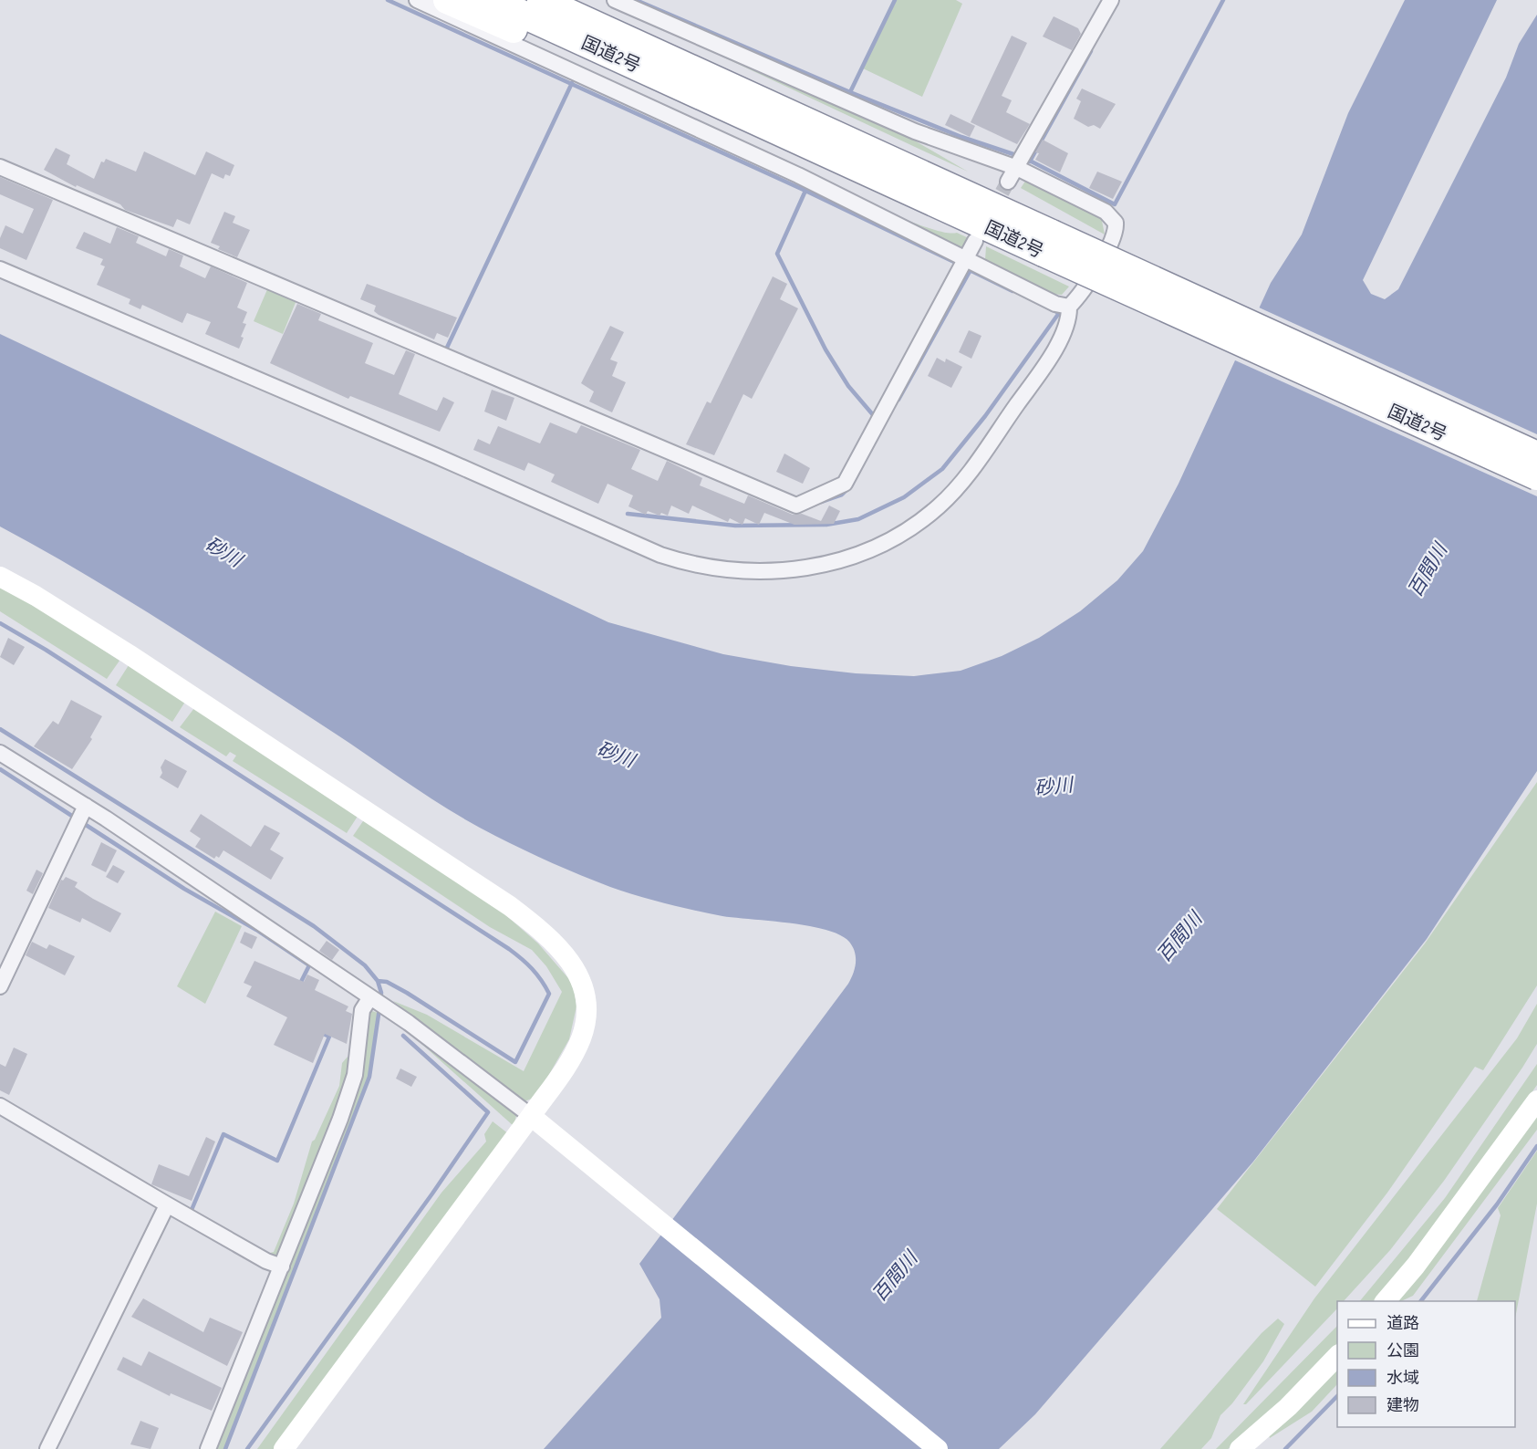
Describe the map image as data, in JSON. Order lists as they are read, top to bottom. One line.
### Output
{"streets":{"highway":["国道2号"]},"water":["砂川","百間川"],"legend":["道路","公園","水域","建物"]}
